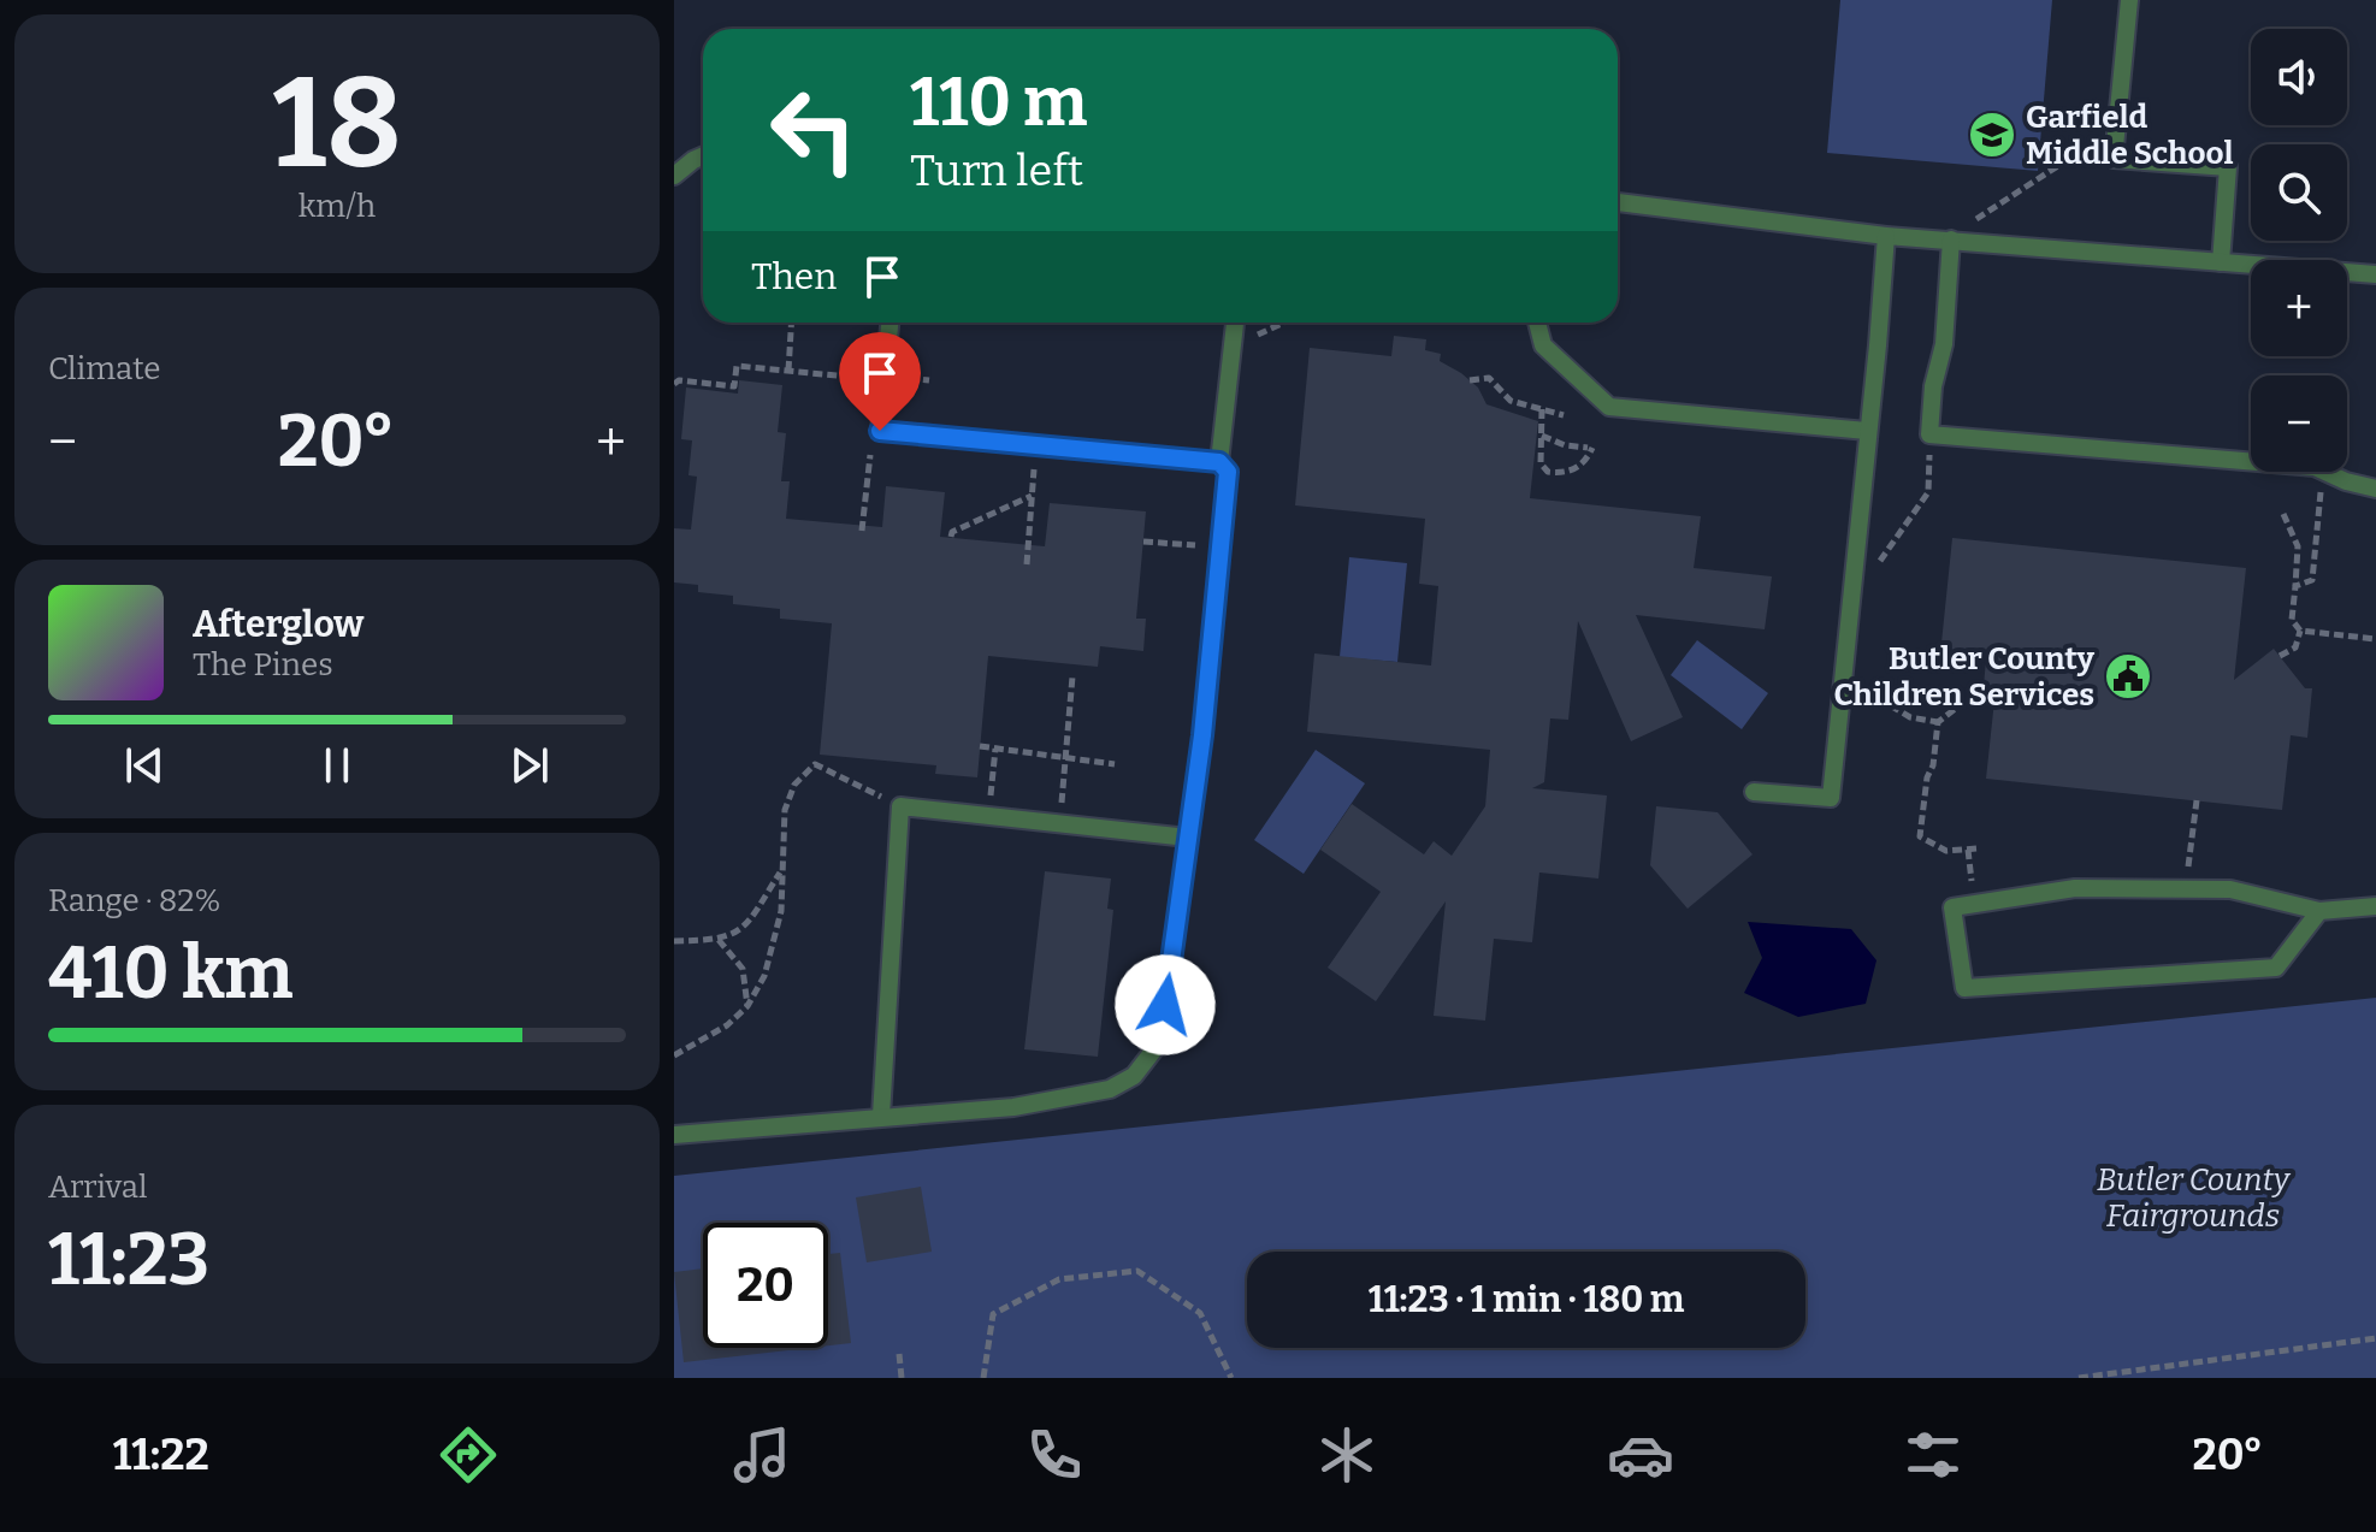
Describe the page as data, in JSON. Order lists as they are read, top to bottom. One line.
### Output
{"parks":["Butler County Fairgrounds"],"places":{"school or university":["Garfield Middle School"],"public building":["Butler County Children Services"]},"page":{"tile":[["18","km/h"],"Climate",["Range · 82%","410 km"],["Arrival","11:23"]],"map_buttons":["+","−"],"turn":["110 m","Turn left"],"then":"Then","heat":["−","20°","+"],"song":["Afterglow","The Pines"],"limit":"20","trip":"11:23 · 1 min · 180 m","tabs":["11:22","20°"]}}
